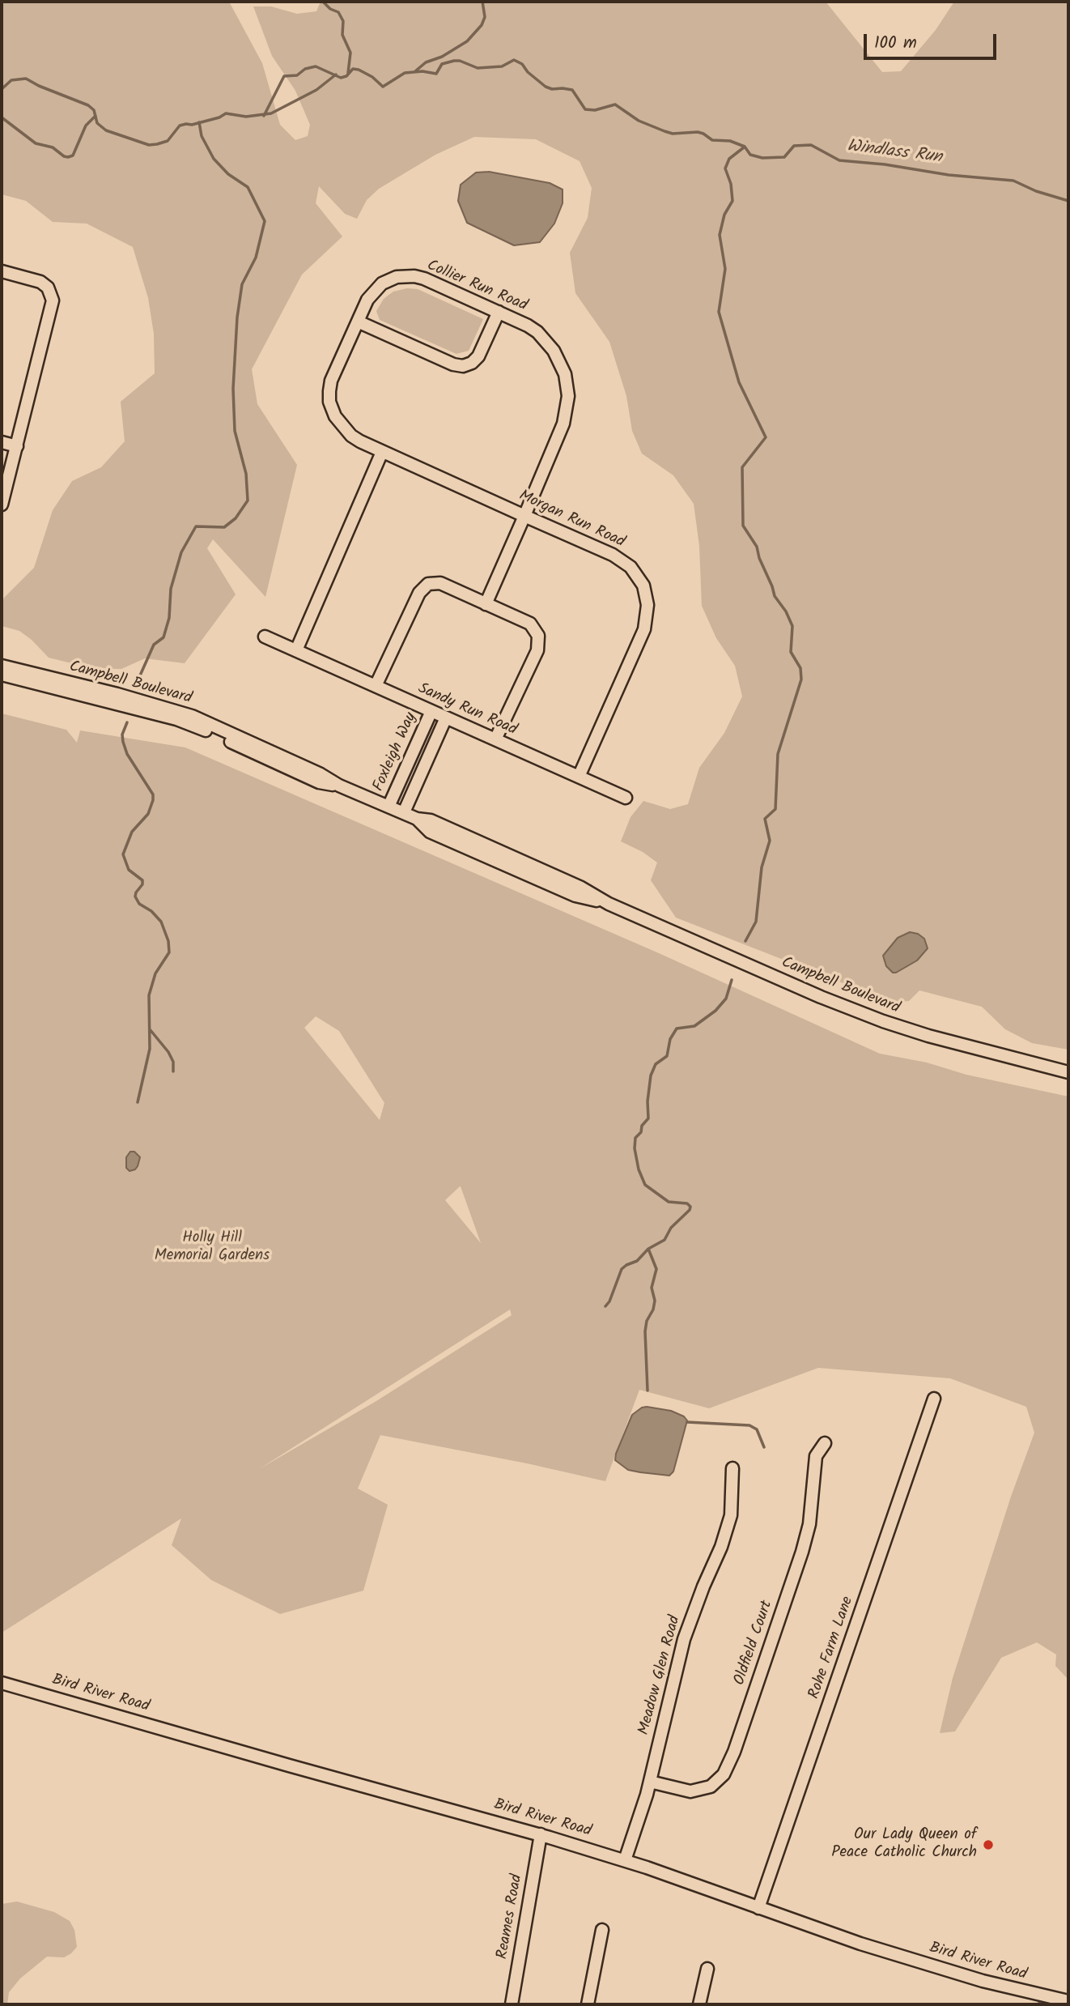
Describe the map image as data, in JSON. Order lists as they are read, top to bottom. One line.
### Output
{"streets":{"street":["Collier Run Road","Morgan Run Road","Campbell Boulevard","Sandy Run Road","Foxleigh Way","Oldfield Court","Rohe Farm Lane","Meadow Glen Road","Bird River Road","Reames Road"]},"crossings":[["Collier Run Road","Morgan Run Road"],["Morgan Run Road","Sandy Run Road"],["Campbell Boulevard","Foxleigh Way"],["Sandy Run Road","Foxleigh Way"],["Oldfield Court","Meadow Glen Road"],["Rohe Farm Lane","Bird River Road"],["Meadow Glen Road","Bird River Road"],["Bird River Road","Reames Road"]],"water":["Windlass Run"],"parks":["Holly Hill Memorial Gardens"],"places":["Our Lady Queen of Peace Catholic Church"],"scale_bar":"100 m"}
